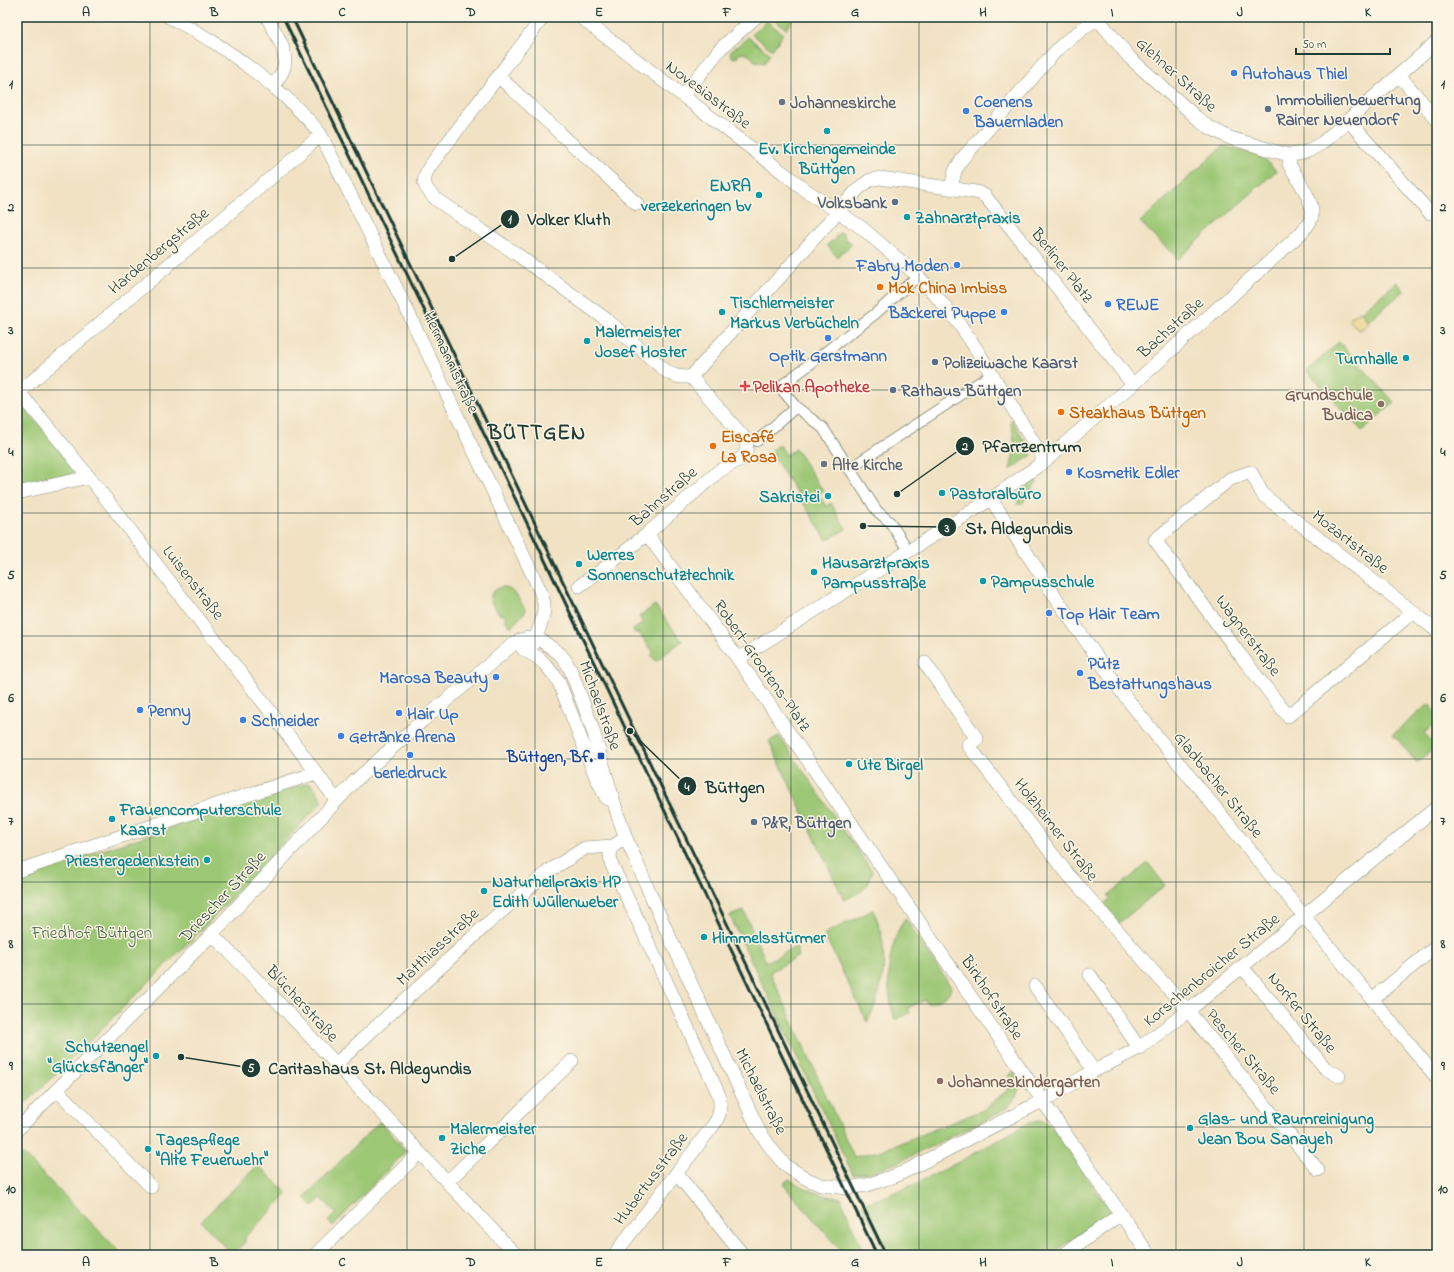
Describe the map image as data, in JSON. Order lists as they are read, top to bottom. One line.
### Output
{"streets":{"street":["Glehner Straße","Novesiastraße","Hardenbergstraße","Berliner Platz","Bachstraße","Hermannistraße","Bahnstraße","Mozartstraße","Luisenstraße","Wagnerstraße","Robert-Grootens-Platz","Michaelstraße","Gladbacher Straße","Holzheimer Straße","Driescher Straße","Matthiasstraße","Korschenbroicher Straße","Birkhofstraße","Blücherstraße","Norfer Straße","Pescher Straße","Hubertusstraße"]},"crossings":[["Glehner Straße","Berliner Platz"],["Glehner Straße","Bachstraße"],["Novesiastraße","Bachstraße"],["Hardenbergstraße","Hermannistraße"],["Hardenbergstraße","Luisenstraße"],["Berliner Platz","Bachstraße"],["Bachstraße","Robert-Grootens-Platz"],["Bachstraße","Gladbacher Straße"],["Hermannistraße","Michaelstraße"],["Bahnstraße","Robert-Grootens-Platz"],["Mozartstraße","Wagnerstraße"],["Luisenstraße","Driescher Straße"],["Robert-Grootens-Platz","Birkhofstraße"],["Michaelstraße","Driescher Straße"],["Michaelstraße","Korschenbroicher Straße"],["Michaelstraße","Birkhofstraße"],["Gladbacher Straße","Korschenbroicher Straße"],["Holzheimer Straße","Korschenbroicher Straße"],["Holzheimer Straße","Pescher Straße"],["Driescher Straße","Blücherstraße"],["Matthiasstraße","Blücherstraße"],["Matthiasstraße","Hubertusstraße"],["Korschenbroicher Straße","Birkhofstraße"],["Korschenbroicher Straße","Norfer Straße"],["Korschenbroicher Straße","Pescher Straße"]],"districts":["BÜTTGEN"],"parks":["Friedhof Büttgen"],"places":{"other":["Autohaus Thiel","Johanneskirche","Immobilienbewertung Rainer Neuendorf","Coenens Bauernladen","Ev. Kirchengemeinde Büttgen","ENRA verzekeringen bv","Volksbank","Zahnarztpraxis","Volker Kluth","Fabry Moden","Mok China Imbiss","REWE","Tischlermeister Markus Verbücheln","Bäckerei Puppe","Optik Gerstmann","Malermeister Josef Hoster","Turnhalle","Polizeiwache Kaarst","Rathaus Büttgen","Grundschule Budica","Steakhaus Büttgen","Eiscafé La Rosa","Alte Kirche","Kosmetik Edler","Pastoralbüro","Pfarrzentrum","Sakristei","St. Aldegundis","Werres Sonnenschutztechnik","Hausarztpraxis Pampusstraße","Pampusschule","Top Hair Team","Pütz Bestattungshaus","Marosa Beauty","Penny","Hair Up","Schneider","Büttgen","Getränke Arena","berle:druck","Ute Birgel","Frauencomputerschule Kaarst","P&R, Büttgen","Priestergedenkstein","Naturheilpraxis HP Edith Wüllenweber","Himmelsstürmer","Schutzengel \"Glücksfänger\"","Caritashaus St. Aldegundis","Johanneskindergarten","Glas- und Raumreinigung Jean Bou Sanayeh","Malermeister Ziche","Tagespflege \"Alte Feuerwehr\""],"health":["Pelikan Apotheke"],"transit":["Büttgen, Bf."]},"scale_bar":"50 m","grid":{"columns":["A","B","C","D","E","F","G","H","I","J","K"],"rows":["1","2","3","4","5","6","7","8","9","10"]}}
